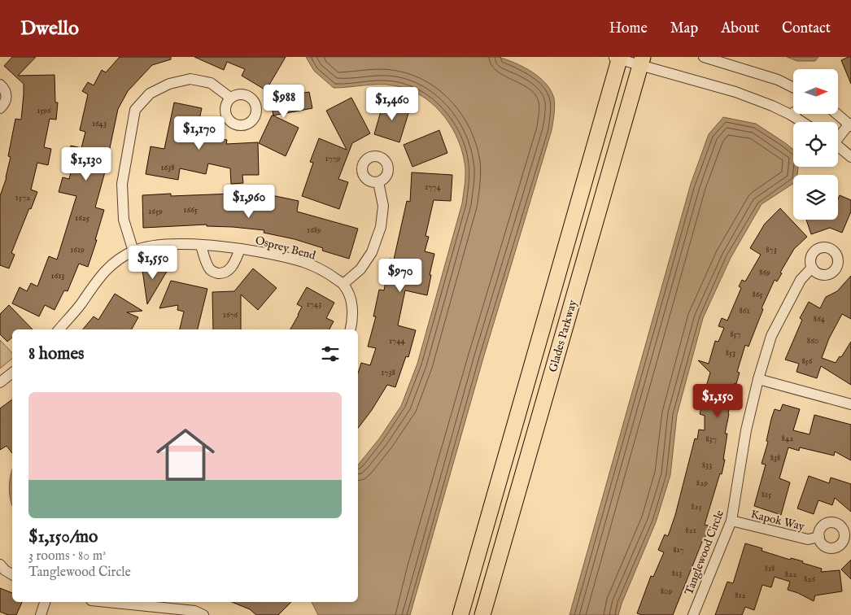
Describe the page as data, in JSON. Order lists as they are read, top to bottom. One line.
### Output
{"streets":{"main road":["Glades Parkway"],"street":["Osprey Bend","Kapok Way","Tanglewood Circle"]},"crossings":[["Kapok Way","Tanglewood Circle"]],"house_numbers":["1596","1643","1779","1638","1774","1572","1665","1659","1625","1689","1619","873","869","1613","865","1743","861","1676","864","857","1744","860","853","856","1738","842","837","838","833","829","815","825","821","817","818","813","822","826","809","812"],"north":"right","page":{"header":"Dwello","nav":["Home","Map","About","Contact"],"price":["$988","$1,460","$1,170","$1,130","$1,960","$1,550","$970","$1,150"],"heading":"8 homes","list":[{"name":"$1,150/mo","note":"3 rooms · 80 m² · Tanglewood Circle"}]}}
